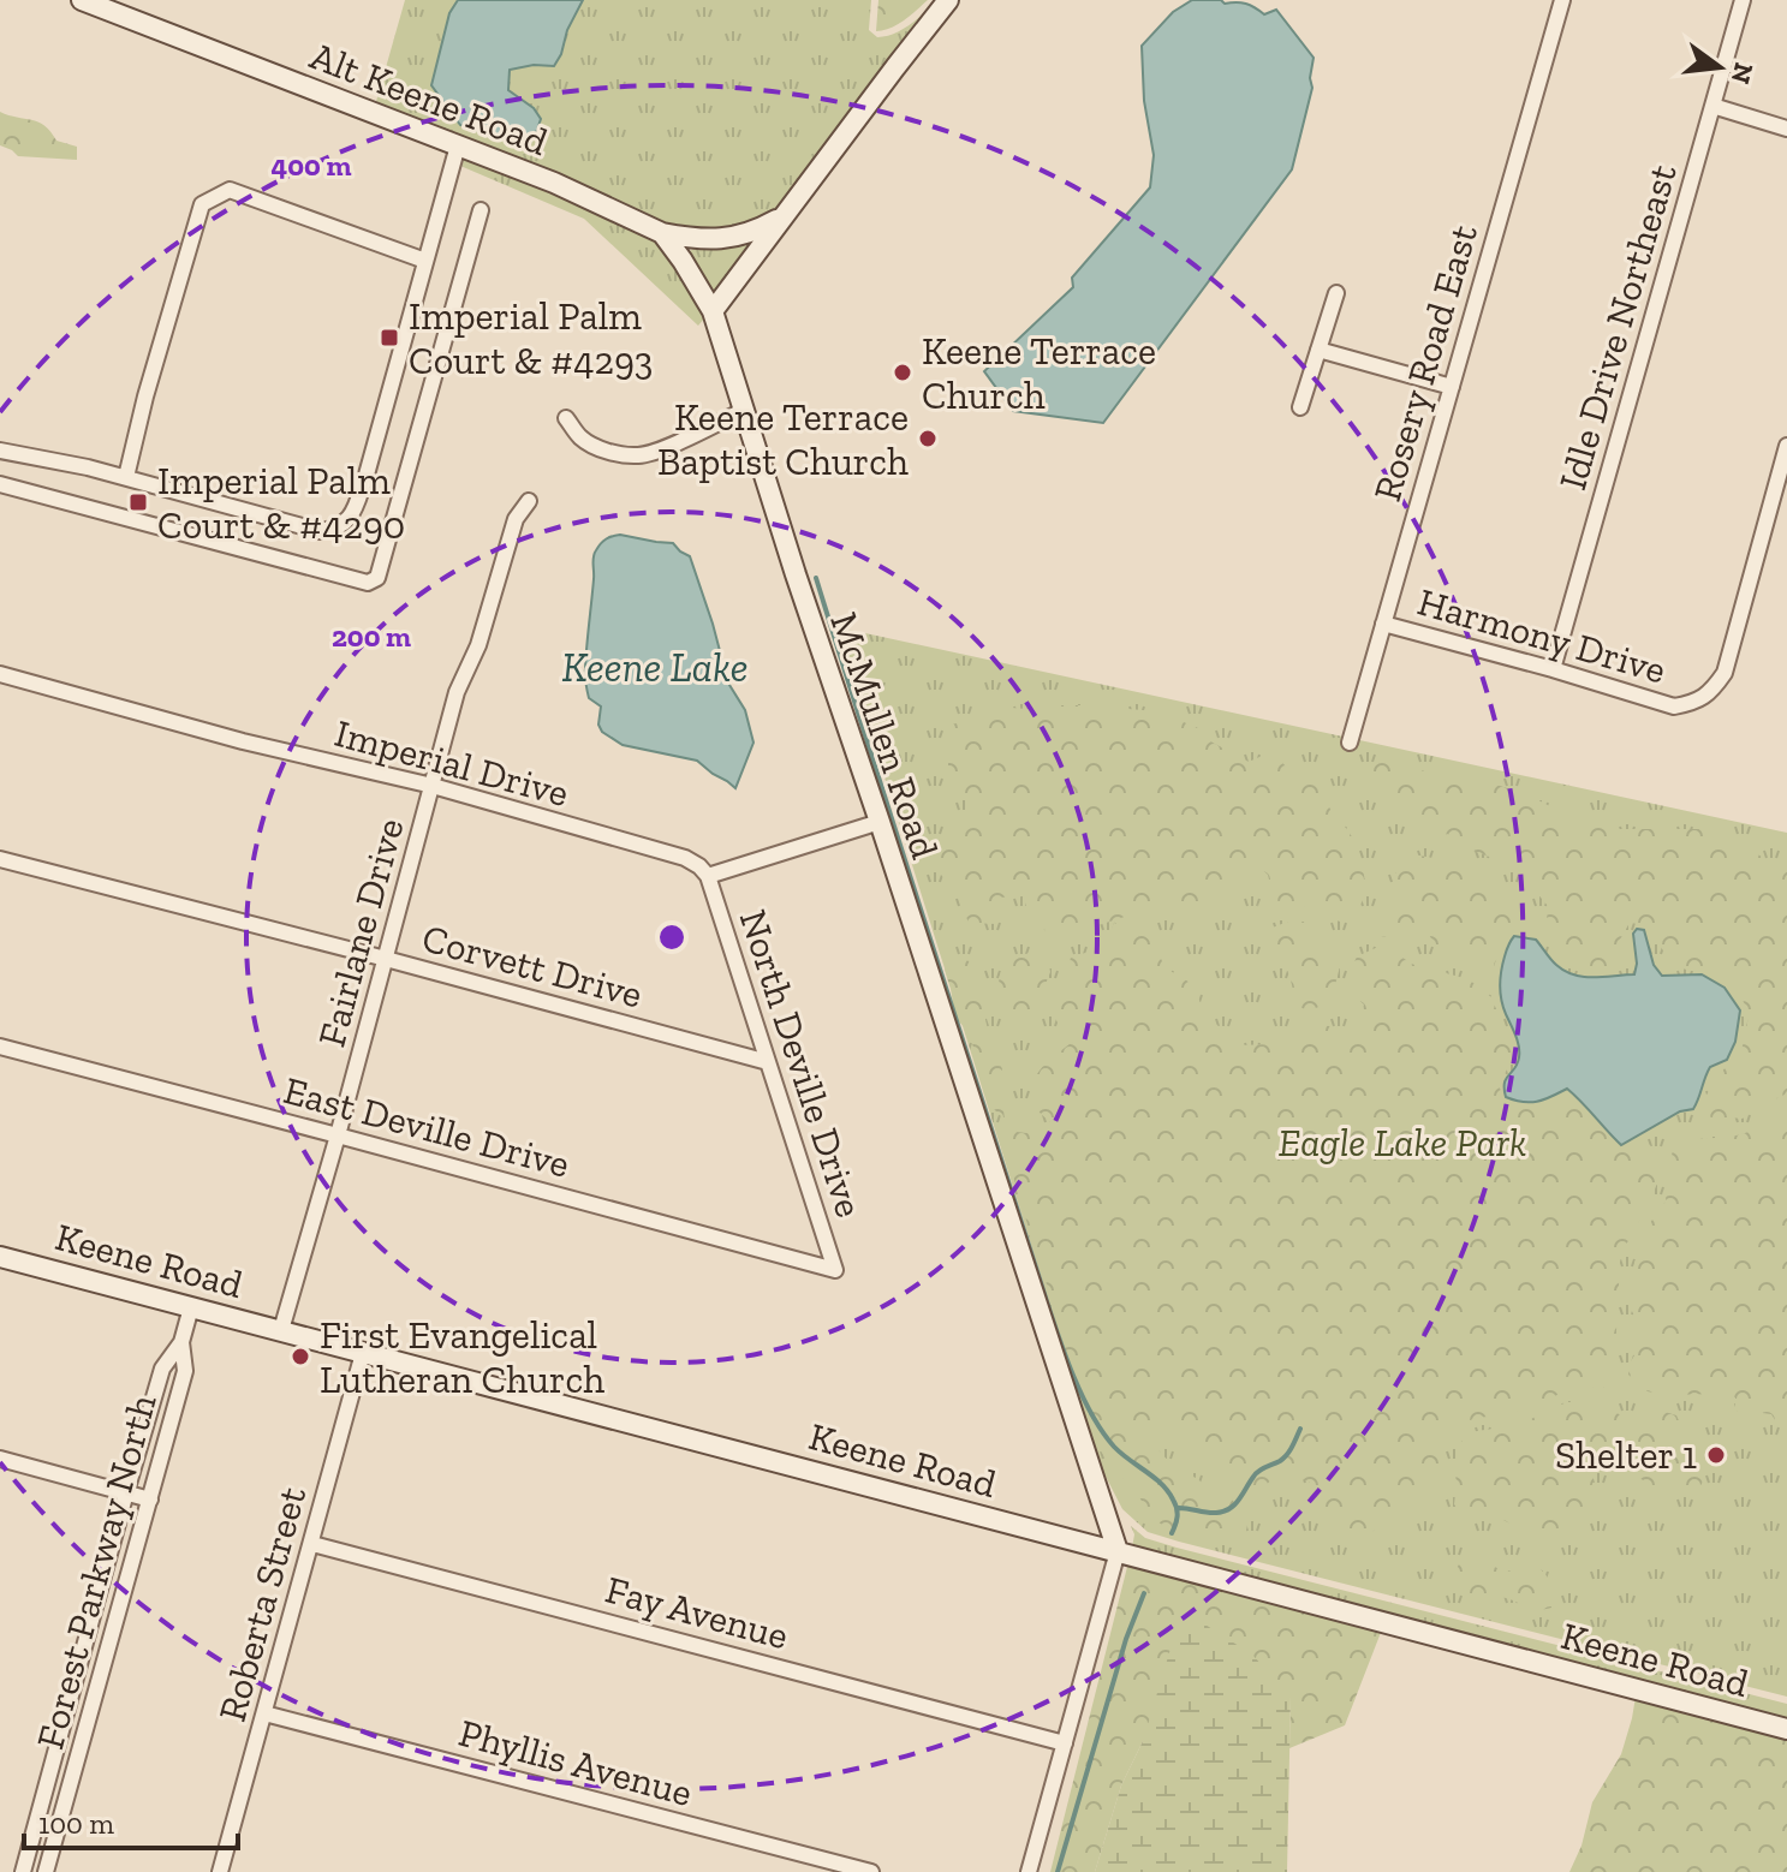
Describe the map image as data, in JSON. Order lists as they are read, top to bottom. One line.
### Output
{"streets":{"street":["Alt Keene Road","Idle Drive Northeast","Rosery Road East","Harmony Drive","McMullen Road","Imperial Drive","Fairlane Drive","Corvett Drive","North Deville Drive","East Deville Drive","Keene Road","Forest Parkway North","Roberta Street","Fay Avenue","Phyllis Avenue"]},"crossings":[["Idle Drive Northeast","Harmony Drive"],["Rosery Road East","Harmony Drive"],["McMullen Road","Keene Road"],["Imperial Drive","Fairlane Drive"],["Imperial Drive","North Deville Drive"],["Fairlane Drive","Corvett Drive"],["Fairlane Drive","East Deville Drive"],["Fairlane Drive","Keene Road"],["Corvett Drive","North Deville Drive"],["North Deville Drive","East Deville Drive"],["Keene Road","Forest Parkway North"],["Keene Road","Roberta Street"],["Roberta Street","Fay Avenue"],["Roberta Street","Phyllis Avenue"]],"water":["Keene Lake"],"parks":["Eagle Lake Park"],"places":{"transit":["Imperial Palm Court & #4293","Imperial Palm Court & #4290"],"other":["Keene Terrace Church","Keene Terrace Baptist Church","First Evangelical Lutheran Church","Shelter 1"]},"scale_bar":"100 m","north":"right","rings":["400 m","200 m"]}
